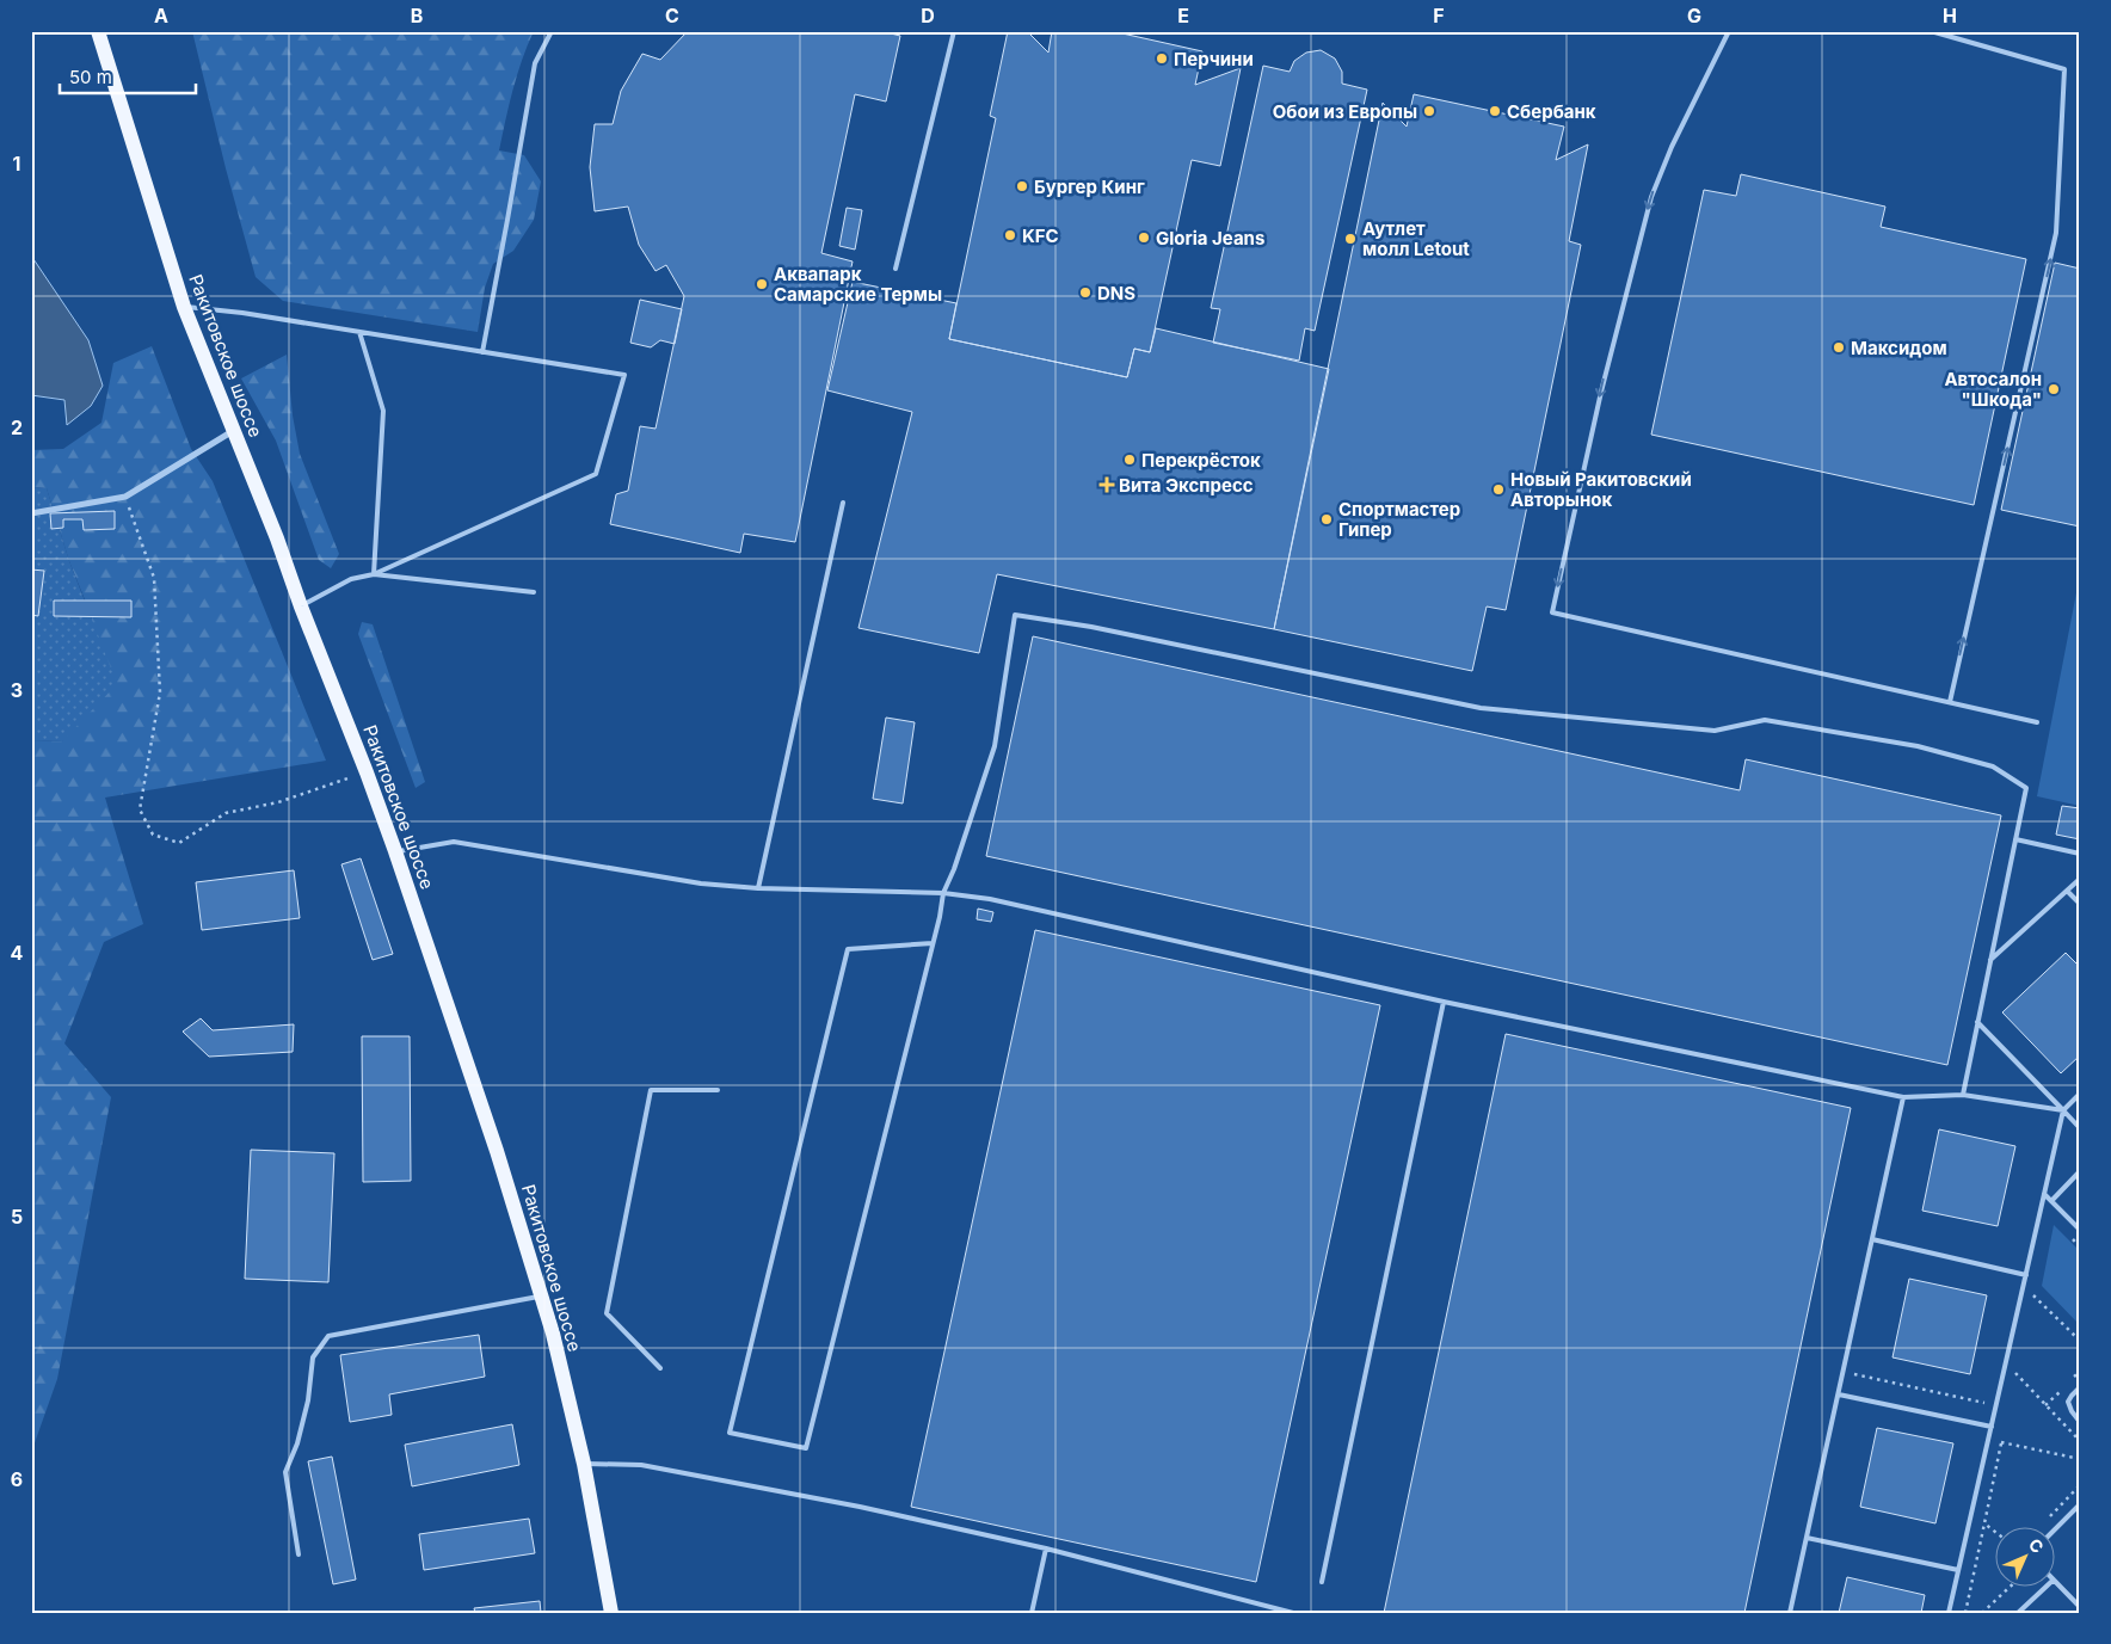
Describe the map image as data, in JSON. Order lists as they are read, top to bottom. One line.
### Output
{"streets":{"main road":["Ракитовское шоссе"]},"places":{"other":["Перчини","Обои из Европы","Сбербанк","Бургер Кинг","KFC","Gloria Jeans","Аутлет молл Letout","Аквапарк Самарские Термы","DNS","Максидом","Автосалон \"Шкода\"","Перекрёсток","Новый Ракитовский Авторынок","Спортмастер Гипер"],"health":["Вита Экспресс"]},"scale_bar":"50 m","north":"top right","grid":{"columns":["A","B","C","D","E","F","G","H"],"rows":["1","2","3","4","5","6"]}}
